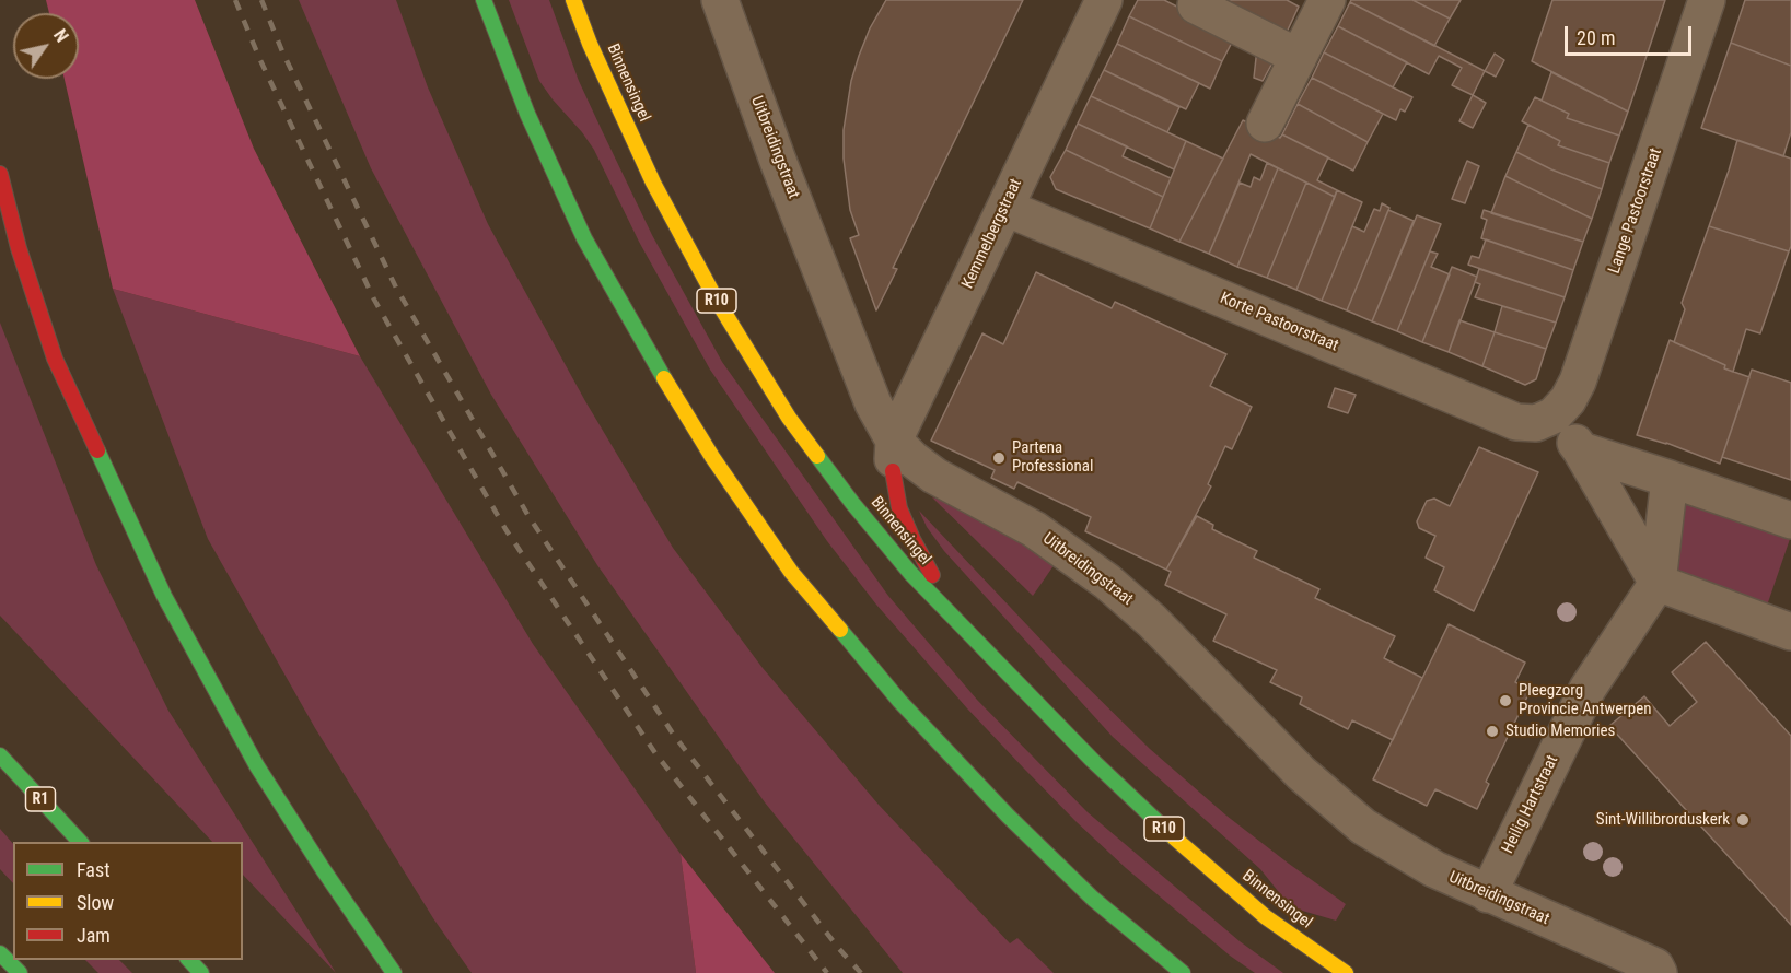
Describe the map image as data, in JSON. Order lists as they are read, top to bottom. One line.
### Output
{"streets":{"main road":["Binnensingel","R10","R1"],"street":["Uitbreidingstraat","Lange Pastoorstraat","Kemmelbergstraat","Korte Pastoorstraat","Heilig Hartstraat"]},"crossings":[["Uitbreidingstraat","Kemmelbergstraat"],["Uitbreidingstraat","Heilig Hartstraat"],["Lange Pastoorstraat","Korte Pastoorstraat"],["Kemmelbergstraat","Korte Pastoorstraat"]],"places":["Partena Professional","Pleegzorg Provincie Antwerpen","Studio Memories","Sint-Willibrorduskerk"],"legend":["Fast","Slow","Jam"],"scale_bar":"20 m","north":"top right"}
